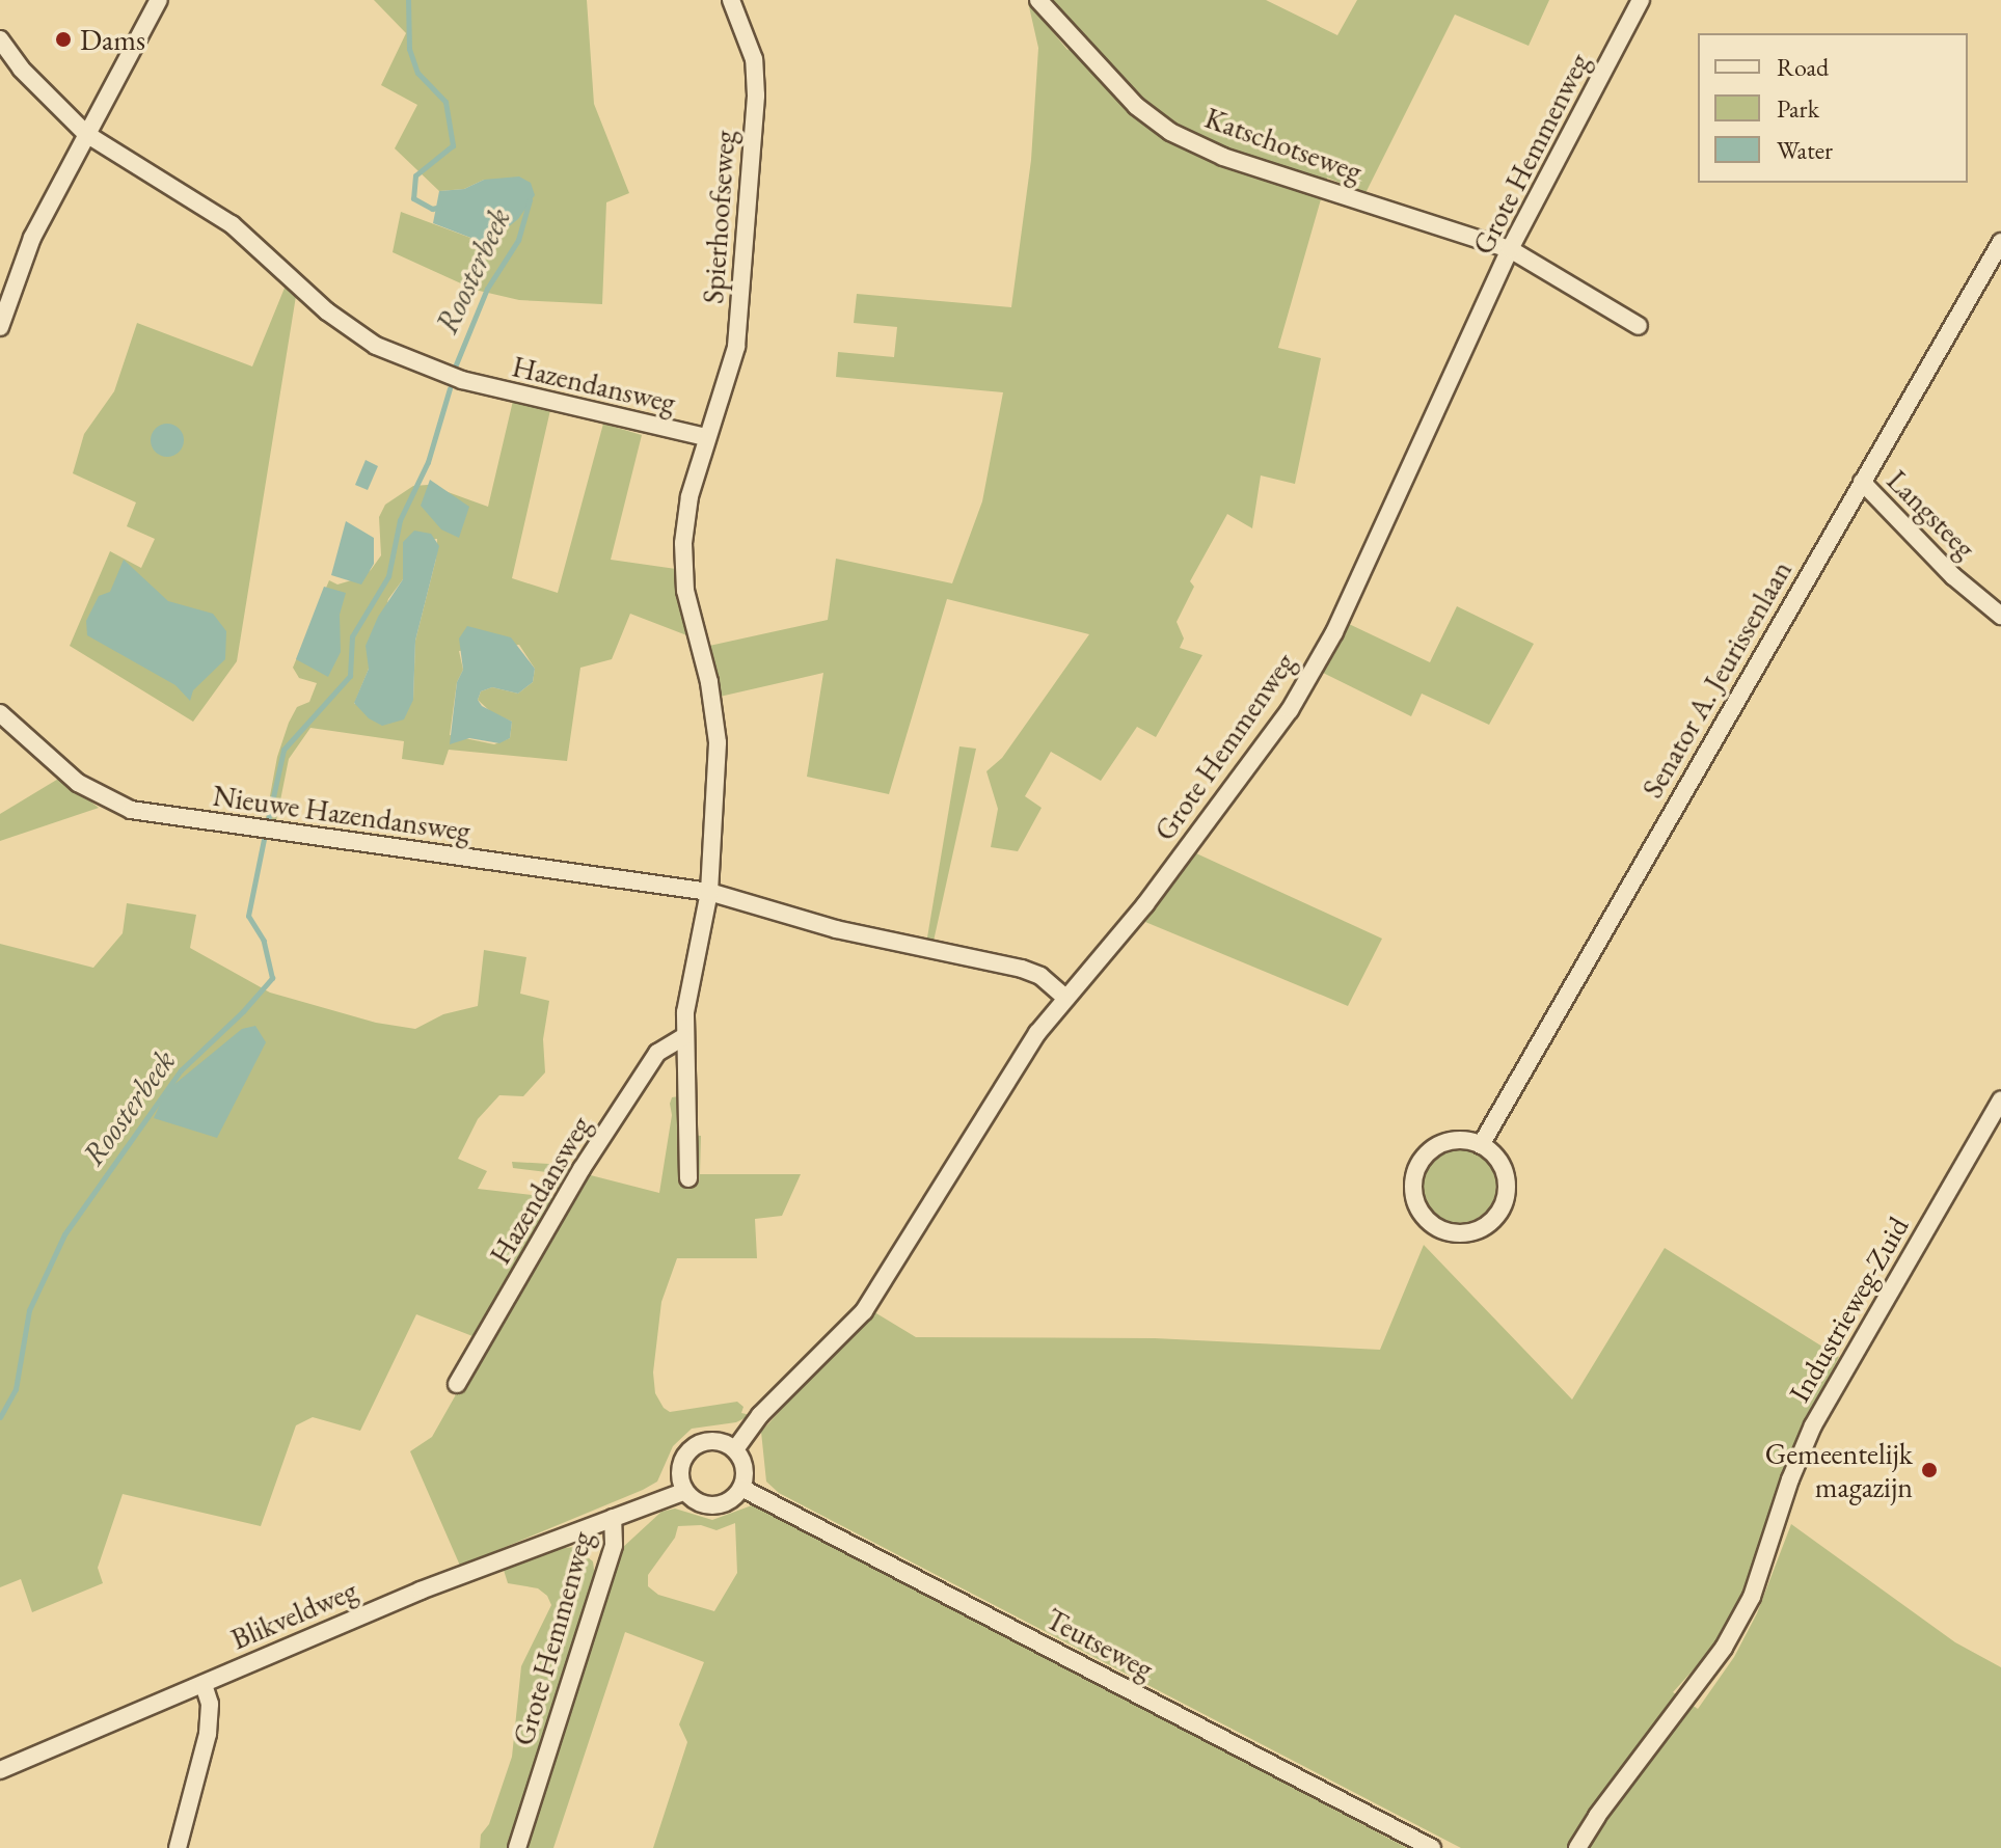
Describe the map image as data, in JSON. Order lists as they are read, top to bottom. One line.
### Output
{"streets":{"street":["Katschotseweg","Grote Hemmenweg","Spierhoofseweg","Hazendansweg","Langsteeg","Senator A. Jeurissenlaan","Nieuwe Hazendansweg","Industrieweg-Zuid","Blikveldweg","Teutseweg"]},"crossings":[["Katschotseweg","Grote Hemmenweg"],["Grote Hemmenweg","Blikveldweg"],["Grote Hemmenweg","Teutseweg"],["Spierhoofseweg","Hazendansweg"],["Hazendansweg","Nieuwe Hazendansweg"],["Langsteeg","Senator A. Jeurissenlaan"]],"water":["Roosterbeek"],"places":["Dams","Gemeentelijk magazijn"],"legend":["Road","Park","Water"]}
